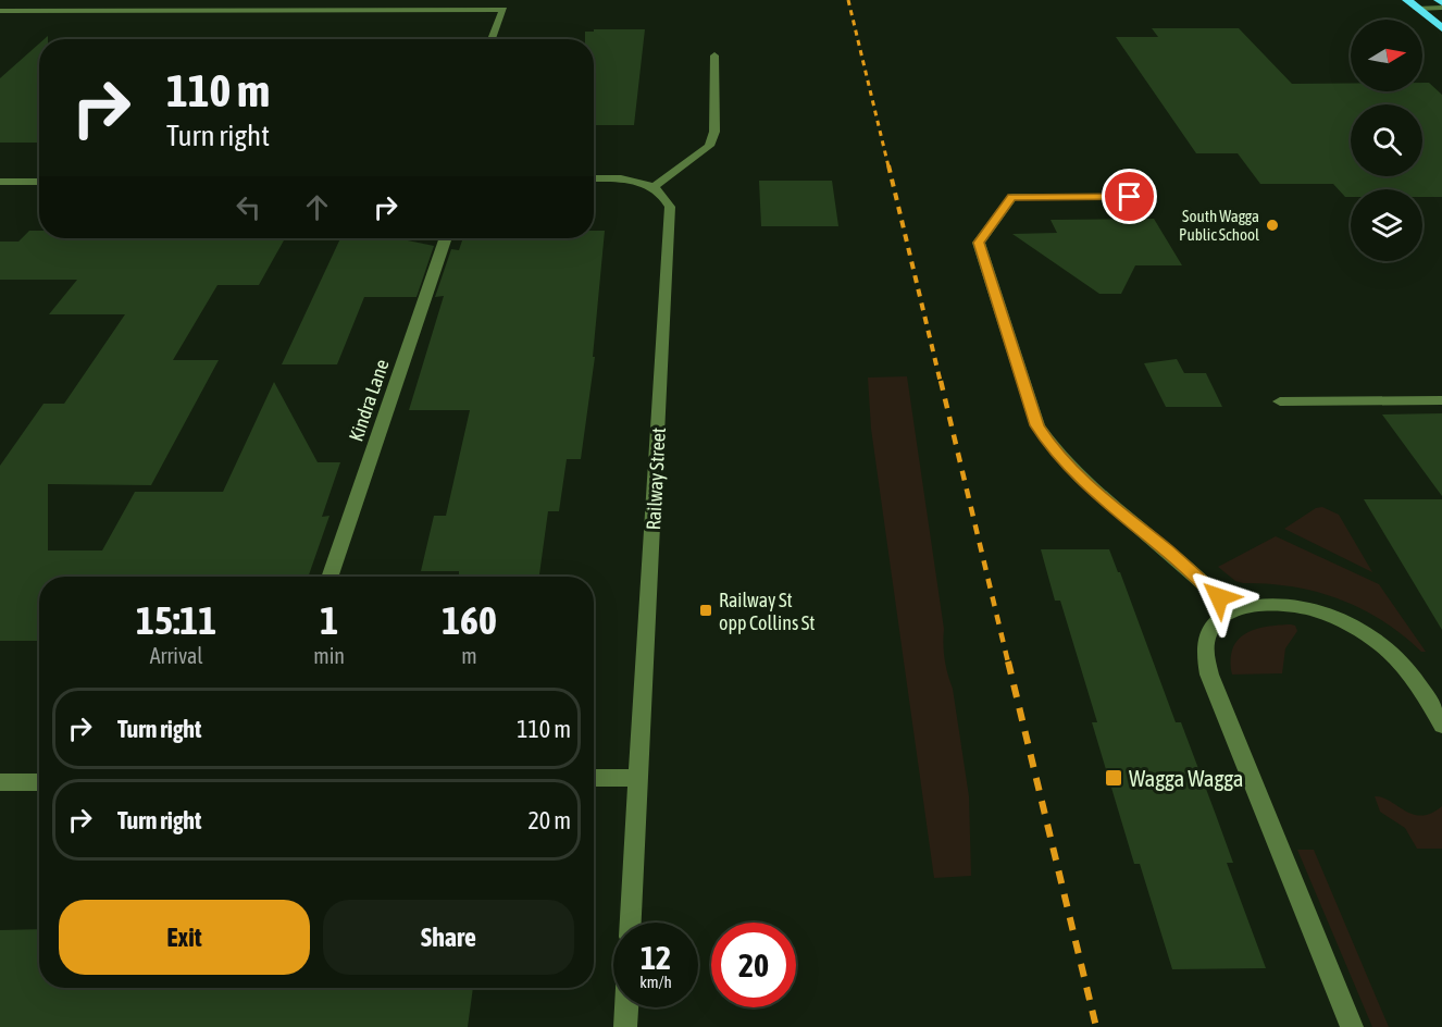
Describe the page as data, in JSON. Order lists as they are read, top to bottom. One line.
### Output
{"streets":{"street":["Kindra Lane","Railway Street"]},"places":{"other":["South Wagga Public School"],"transit":["Railway St opp Collins St","Wagga Wagga"]},"north":"right","page":{"turn":["110 m","Turn right"],"eta":["15:11","Arrival","1","min","160","m"],"list":[{"name":"Turn right","value":"110 m"},{"name":"Turn right","value":"20 m"}],"buttons":["Exit","Share"],"speed":"12 km/h","limit":"20"}}
